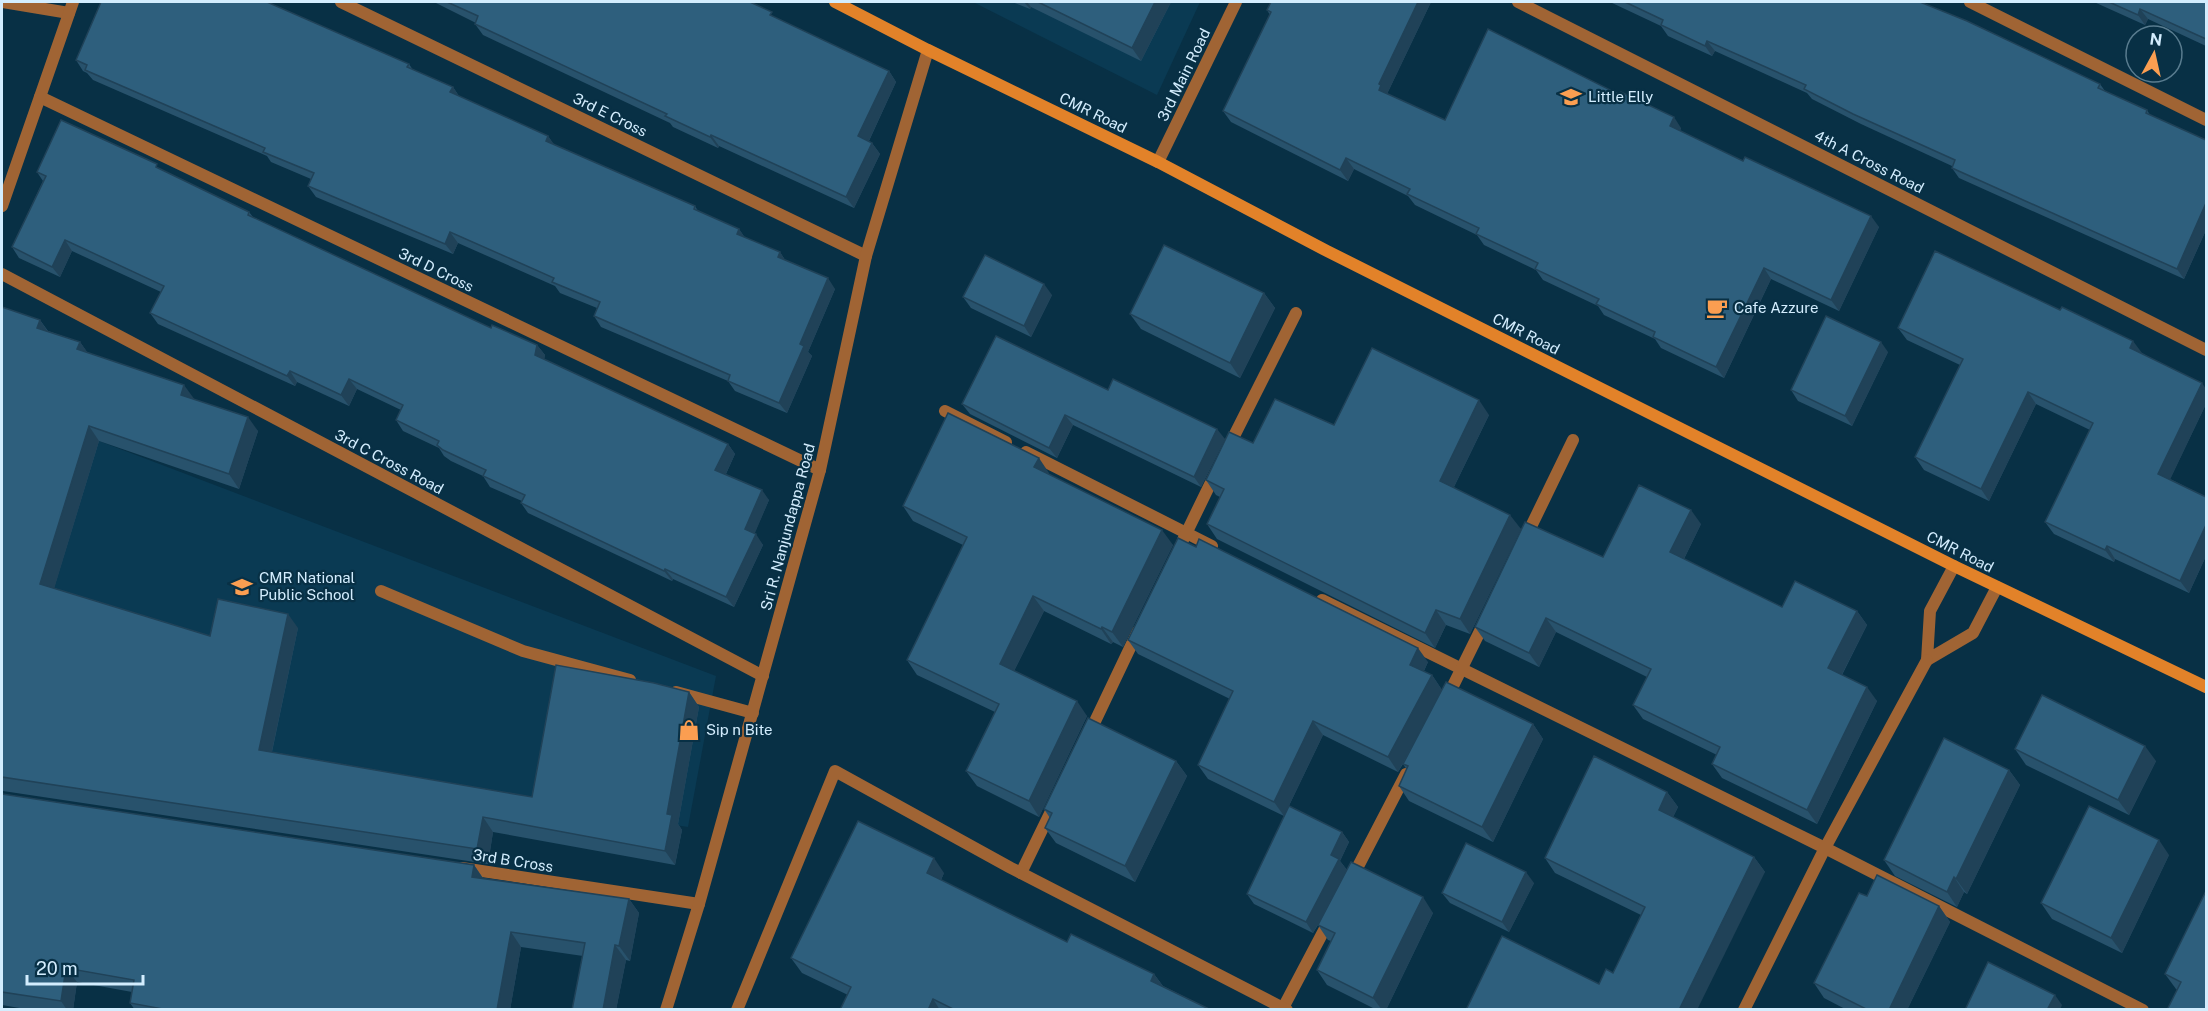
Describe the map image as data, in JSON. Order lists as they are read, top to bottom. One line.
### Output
{"streets":{"street":["3rd Main Road","CMR Road","3rd E Cross","4th A Cross Road","3rd D Cross","3rd C Cross Road","Sri R. Nanjundappa Road","3rd B Cross"]},"crossings":[["3rd Main Road","CMR Road"],["CMR Road","Sri R. Nanjundappa Road"],["3rd E Cross","Sri R. Nanjundappa Road"],["3rd D Cross","Sri R. Nanjundappa Road"],["3rd C Cross Road","Sri R. Nanjundappa Road"],["Sri R. Nanjundappa Road","3rd B Cross"]],"places":{"school or university":["Little Elly","CMR National Public School"],"cafe":["Cafe Azzure"],"shop":["Sip n Bite"]},"scale_bar":"20 m","north":"top"}
